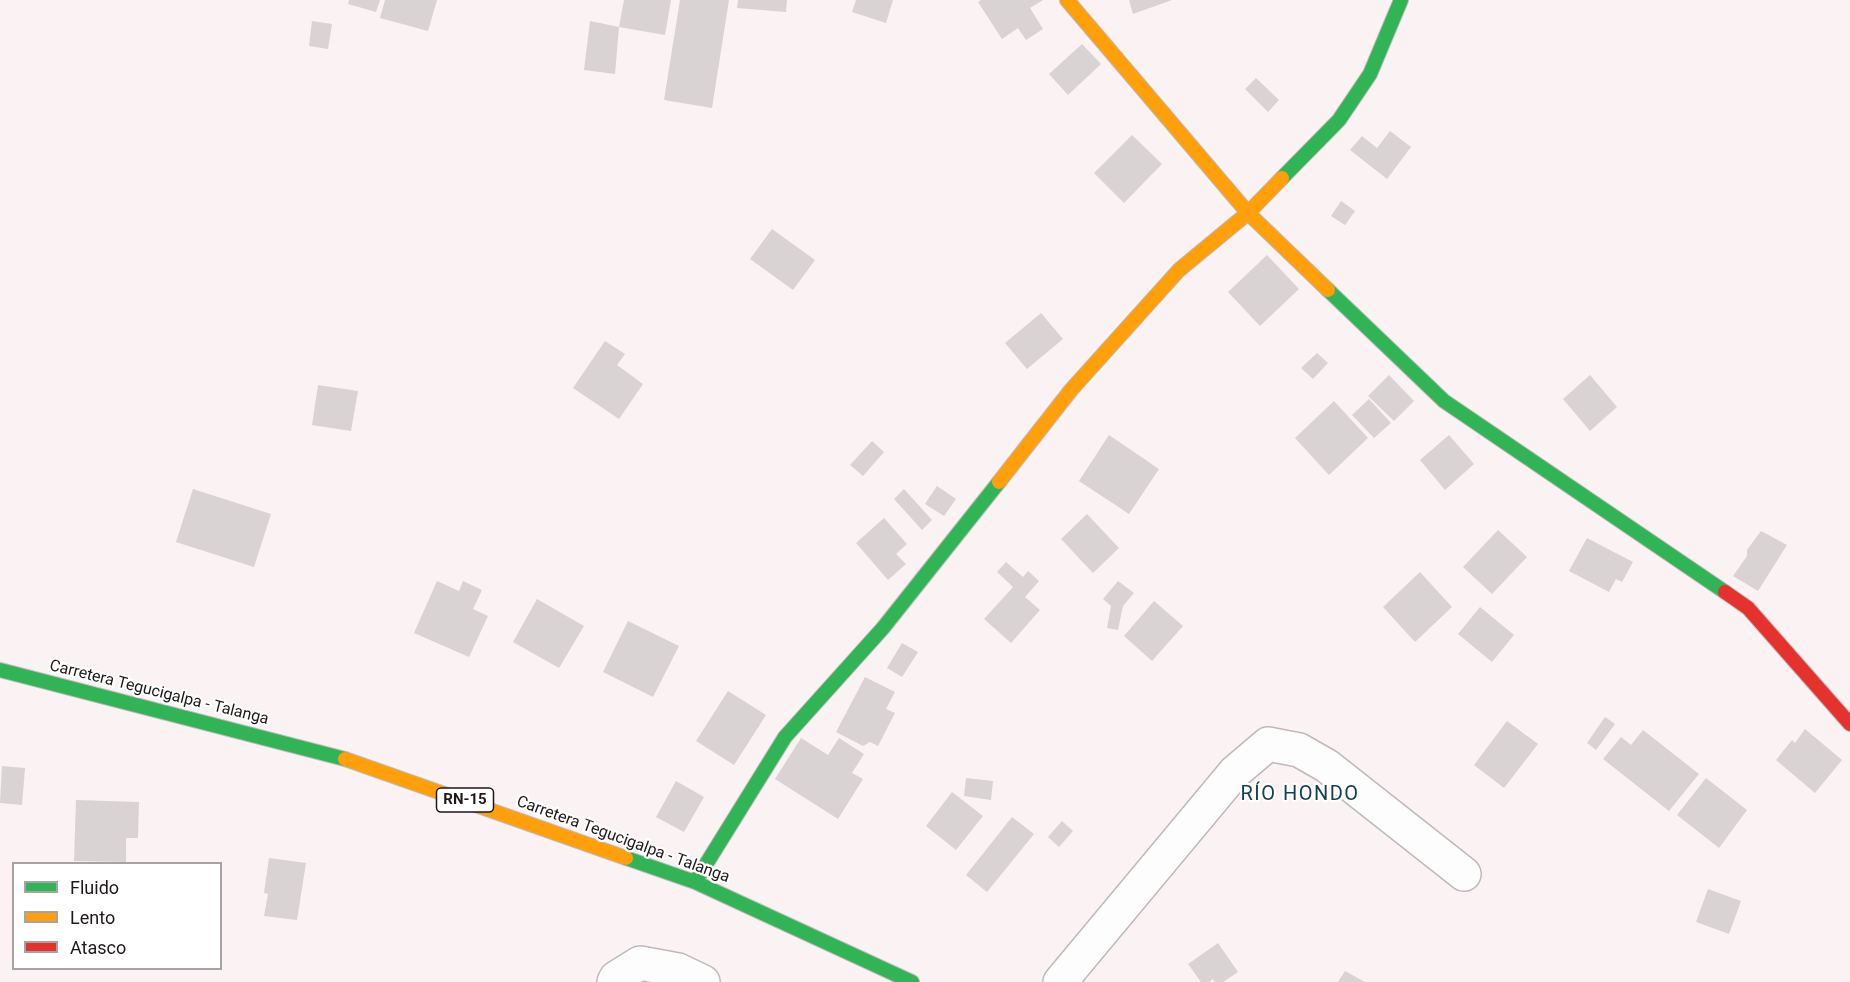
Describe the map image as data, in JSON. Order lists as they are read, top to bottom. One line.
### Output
{"streets":{"street":["Carretera Tegucigalpa - Talanga","RN-15"]},"districts":["RÍO HONDO"],"legend":["Fluido","Lento","Atasco"]}
